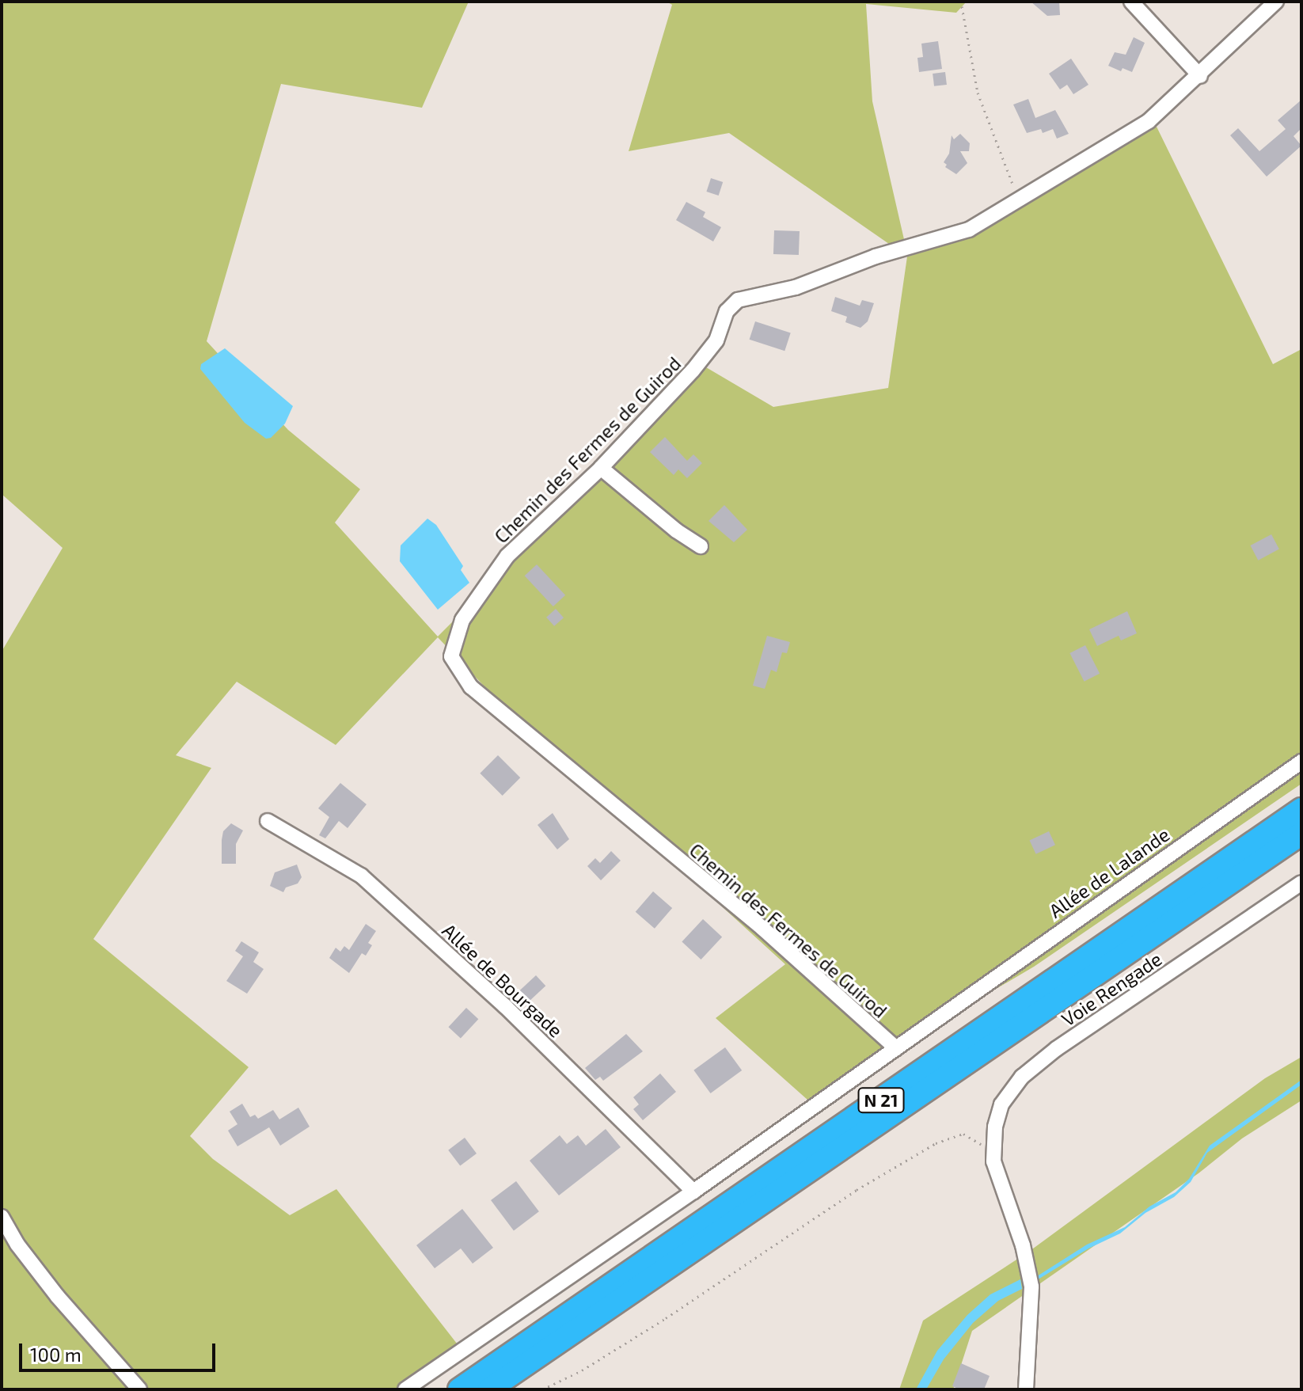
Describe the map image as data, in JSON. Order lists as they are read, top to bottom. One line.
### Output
{"streets":{"highway":["N 21"],"street":["Chemin des Fermes de Guirod","Allée de Lalande","Allée de Bourgade","Voie Rengade"]},"crossings":[["Chemin des Fermes de Guirod","Allée de Lalande"],["Allée de Lalande","Allée de Bourgade"]],"scale_bar":"100 m"}
